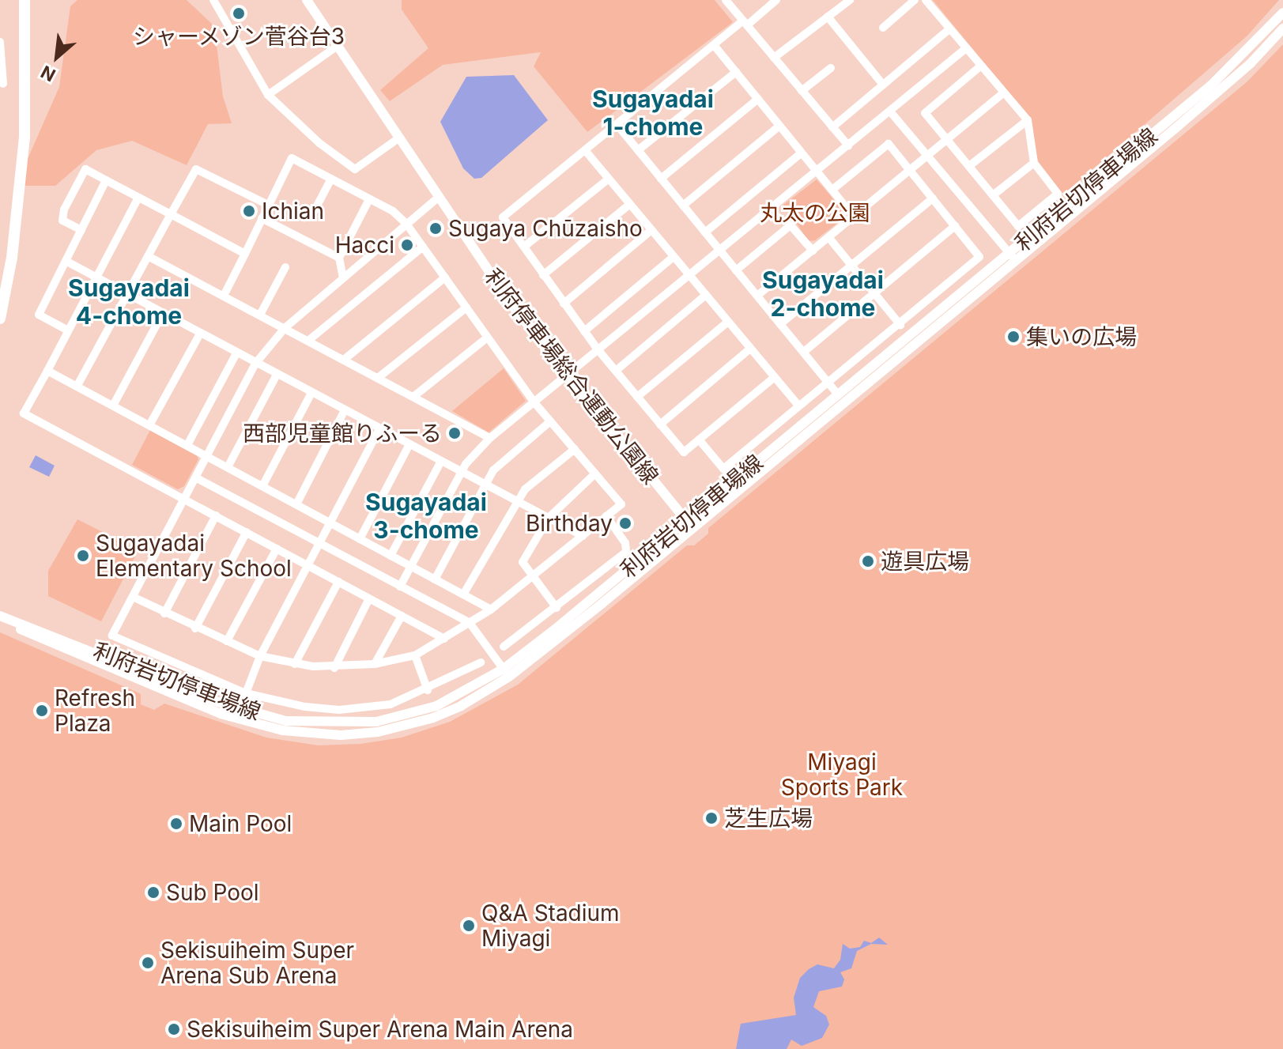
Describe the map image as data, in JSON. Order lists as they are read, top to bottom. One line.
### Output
{"streets":{"main road":["利府岩切停車場線","利府停車場総合運動公園線"]},"crossings":[["利府岩切停車場線","利府停車場総合運動公園線"]],"districts":["Sugayadai 1-chome","Sugayadai 2-chome","Sugayadai 4-chome","Sugayadai 3-chome"],"parks":["丸太の公園","Miyagi Sports Park"],"places":["シャーメゾン菅谷台3","Ichian","Sugaya Chūzaisho","Hacci","集いの広場","西部児童館りふーる","Birthday","Sugayadai Elementary School","遊具広場","Refresh Plaza","芝生広場","Main Pool","Sub Pool","Q&A Stadium Miyagi","Sekisuiheim Super Arena Sub Arena","Sekisuiheim Super Arena Main Arena"],"north":"bottom left"}
